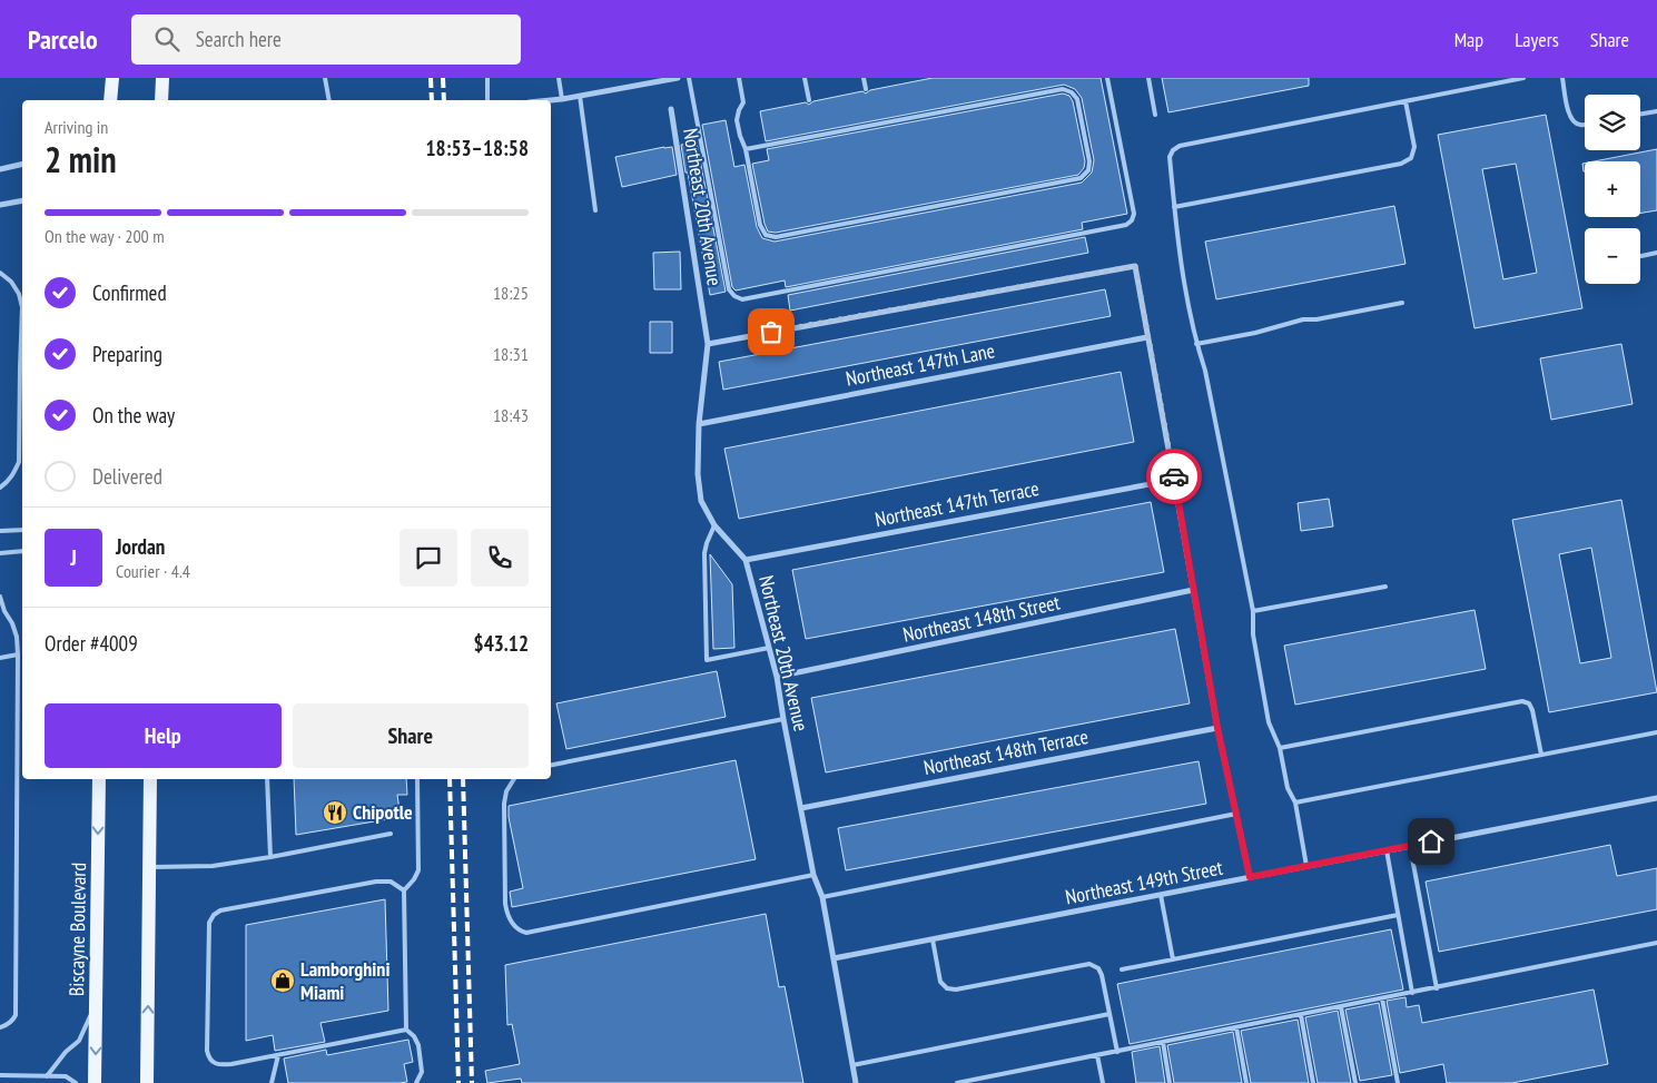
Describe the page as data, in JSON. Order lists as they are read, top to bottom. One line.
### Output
{"streets":{"main road":["Biscayne Boulevard"],"street":["Northeast 20th Avenue","Northeast 147th Lane","Northeast 147th Terrace","Northeast 148th Street","Northeast 148th Terrace","Northeast 149th Street"]},"crossings":[["Northeast 20th Avenue","Northeast 147th Lane"],["Northeast 20th Avenue","Northeast 147th Terrace"],["Northeast 20th Avenue","Northeast 148th Street"],["Northeast 20th Avenue","Northeast 148th Terrace"],["Northeast 20th Avenue","Northeast 149th Street"]],"places":{"restaurant":["Chipotle"],"shop":["Lamborghini Miami"]},"page":{"header":"Parcelo","search":"Search here","nav":["Map","Layers","Share"],"map_buttons":["+","−"],"heading":["2 min","Arriving in","18:53–18:58"],"panel":["Jordan","Courier · 4.4","Order #4009","$43.12"],"bar":"On the way · 200 m","list":[["Confirmed","18:25"],["Preparing","18:31"],["On the way","18:43"],"Delivered"],"round":"J","buttons":["Help","Share"]}}
